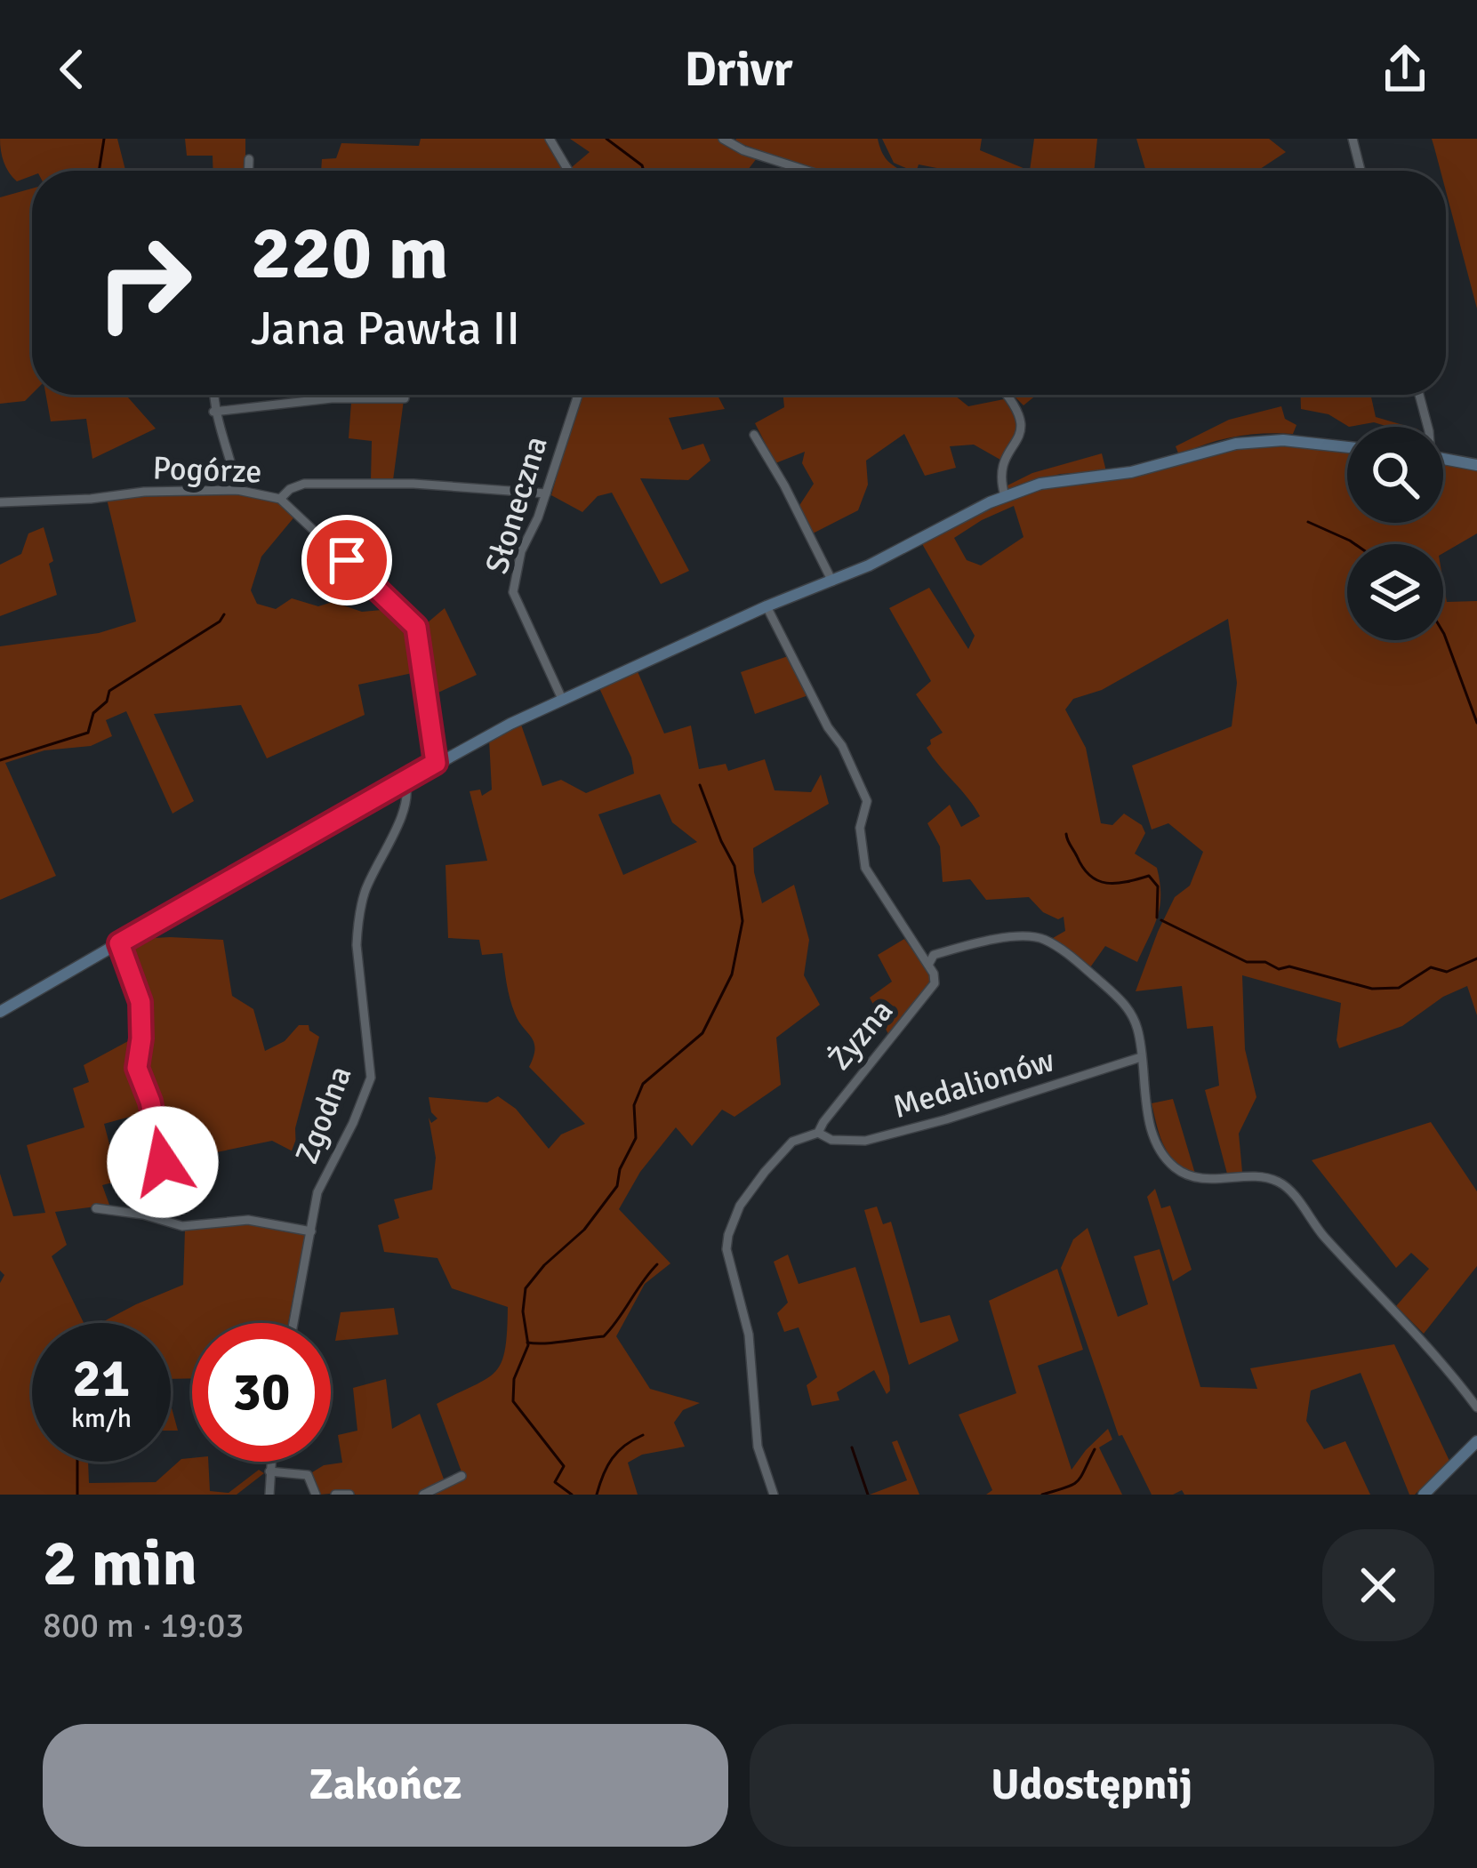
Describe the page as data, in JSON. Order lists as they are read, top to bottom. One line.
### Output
{"streets":{"street":["Pogórze","Słoneczna","Żyzna","Medalionów","Zgodna"]},"crossings":[["Żyzna","Medalionów"]],"page":{"header":"Drivr","turn":["220 m","Jana Pawła II"],"speed":"21 km/h","limit":"30","heading":["2 min","800 m · 19:03"],"buttons":["Zakończ","Udostępnij"]}}
